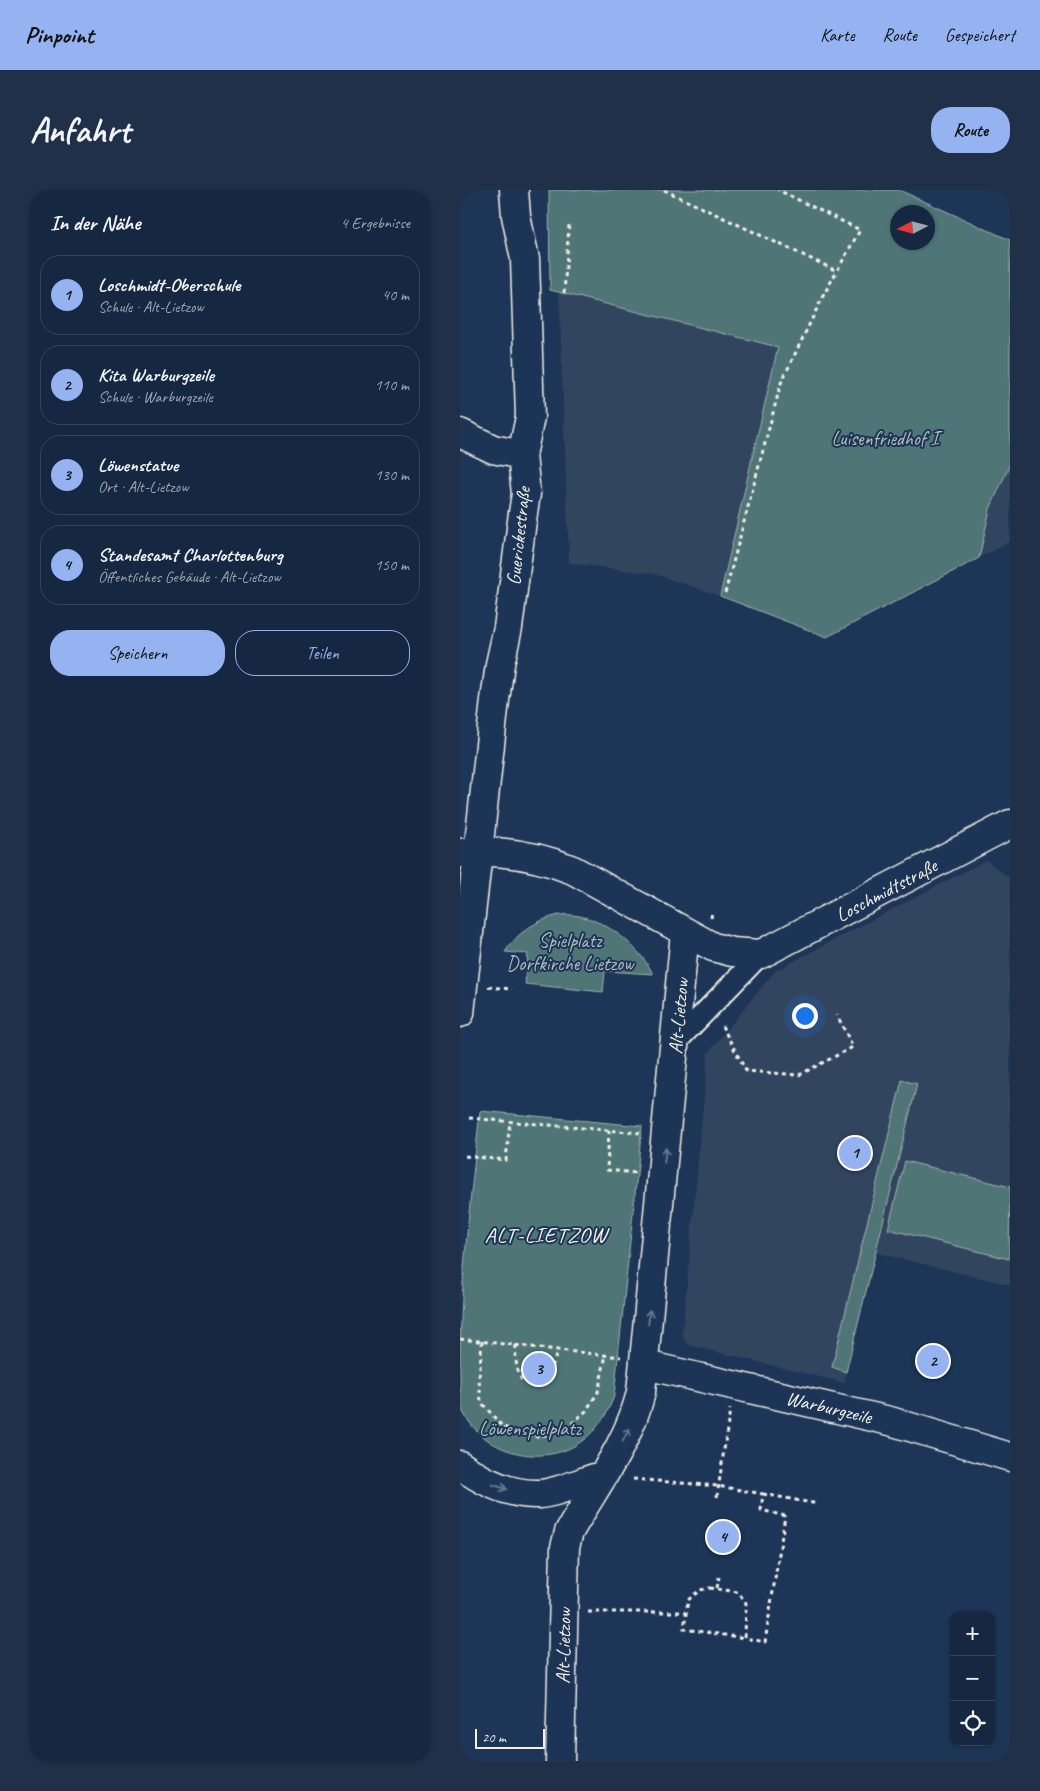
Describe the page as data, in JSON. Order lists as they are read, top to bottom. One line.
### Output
{"streets":{"street":["Guerickestraße","Loschmidtstraße","Alt-Lietzow","Warburgzeile"]},"crossings":[["Loschmidtstraße","Alt-Lietzow"],["Alt-Lietzow","Warburgzeile"]],"one_way":["Alt-Lietzow"],"districts":["ALT-LIETZOW"],"parks":["Luisenfriedhof I","Spielplatz Dorfkirche Lietzow","Löwenspielplatz"],"scale_bar":"20 m","north":"left","page":{"header":"Pinpoint","nav":["Karte","Route","Gespeichert"],"buttons":["Route",["Speichern","Teilen"]],"title":"Anfahrt","heading":["In der Nähe","4 Ergebnisse"],"list":[{"mark":"1","name":"Loschmidt-Oberschule","note":"Schule · Alt-Lietzow","value":"40 m"},{"mark":"2","name":"Kita Warburgzeile","note":"Schule · Warburgzeile","value":"110 m"},{"mark":"3","name":"Löwenstatue","note":"Ort · Alt-Lietzow","value":"130 m"},{"mark":"4","name":"Standesamt Charlottenburg","note":"Öffentliches Gebäude · Alt-Lietzow","value":"150 m"}],"pins":["1","2","3","4"],"map_buttons":["+","−"],"scale":"20 m"}}
